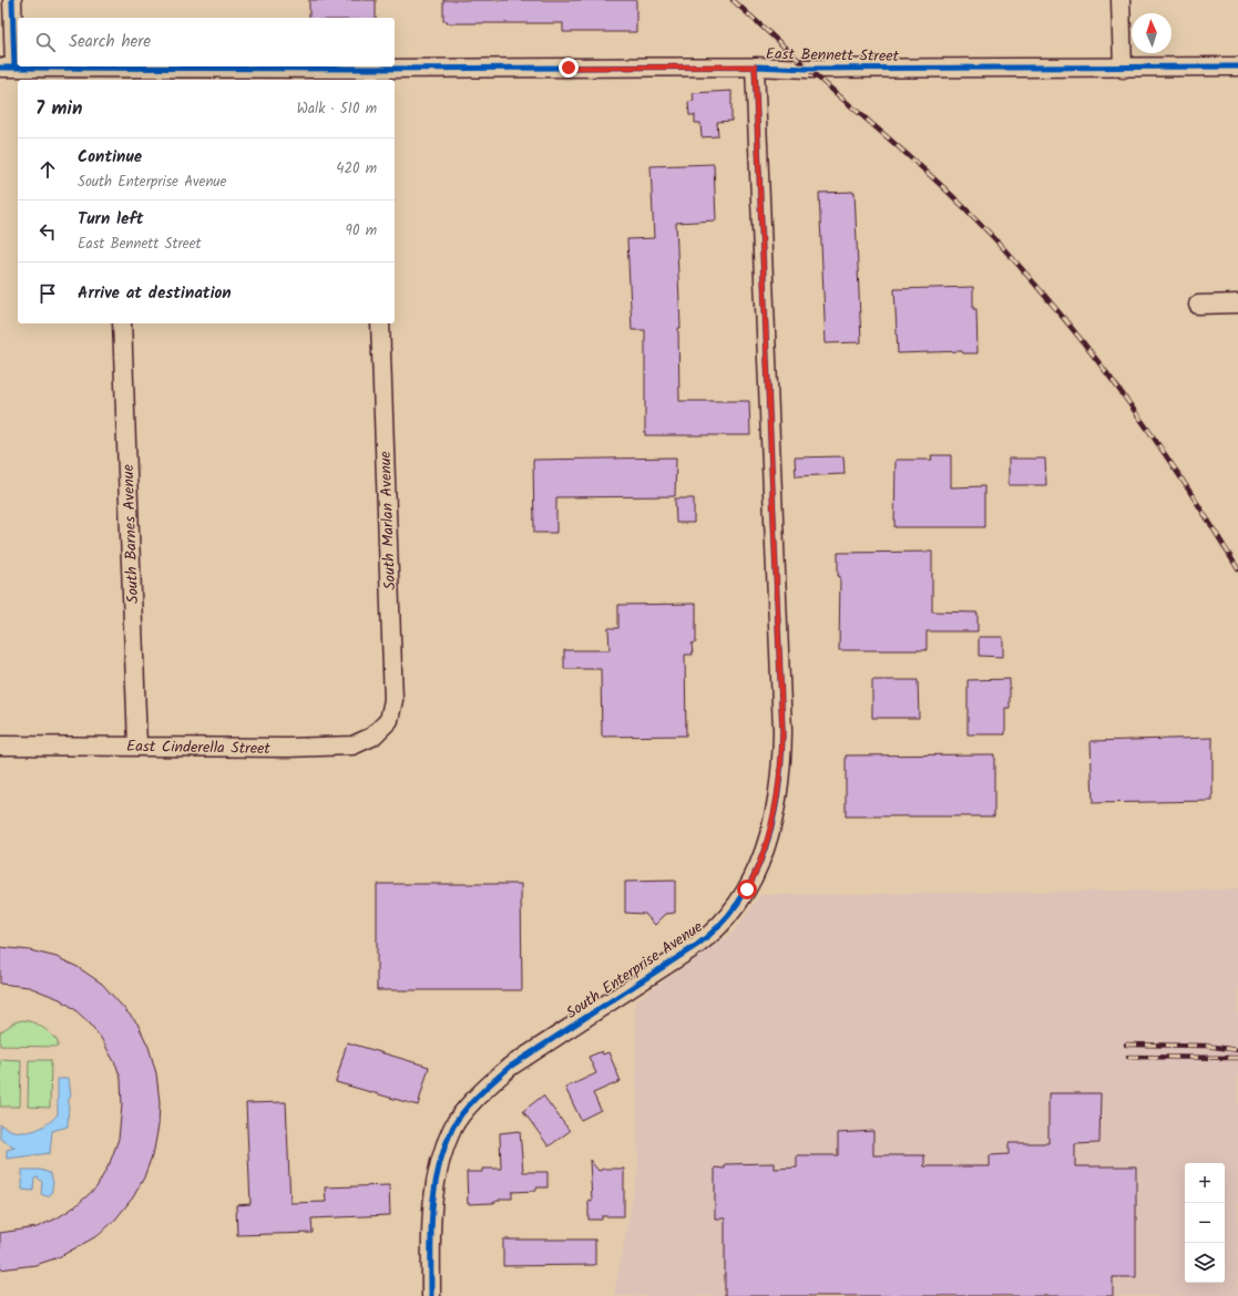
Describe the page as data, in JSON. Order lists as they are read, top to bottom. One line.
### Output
{"streets":{"street":["East Bennett Street","South Marlan Avenue","South Barnes Avenue","East Cinderella Street","South Enterprise Avenue"]},"crossings":[["East Bennett Street","South Enterprise Avenue"],["South Marlan Avenue","East Cinderella Street"],["South Barnes Avenue","East Cinderella Street"]],"north":"top","page":{"search":"Search here","heading":["7 min","Walk · 510 m"],"list":[["Continue","South Enterprise Avenue","420 m"],["Turn left","East Bennett Street","90 m"],"Arrive at destination"],"map_buttons":["+","−"]}}
